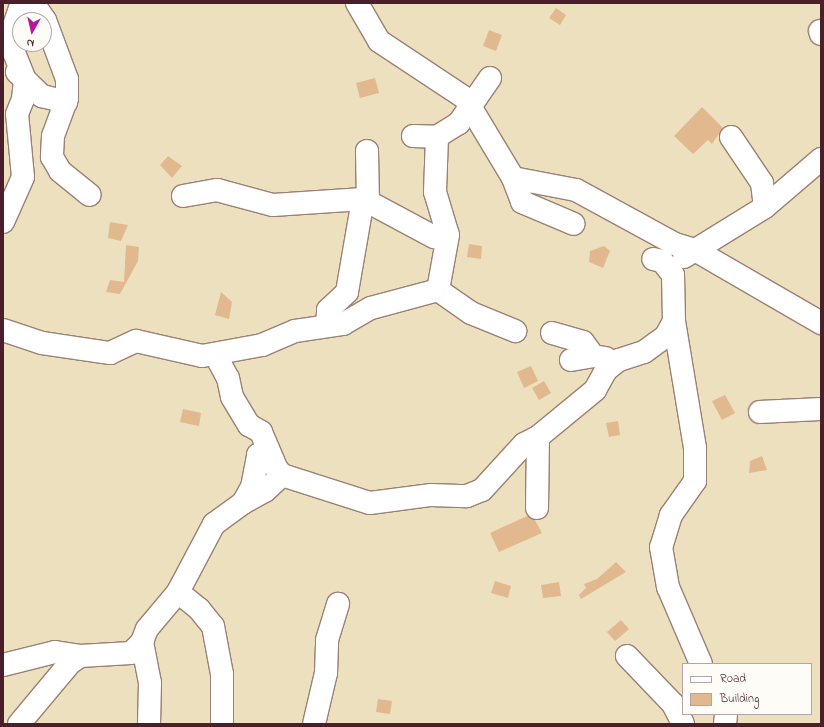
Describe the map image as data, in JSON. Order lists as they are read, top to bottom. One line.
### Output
{"legend":["Road","Building"],"north":"bottom"}
